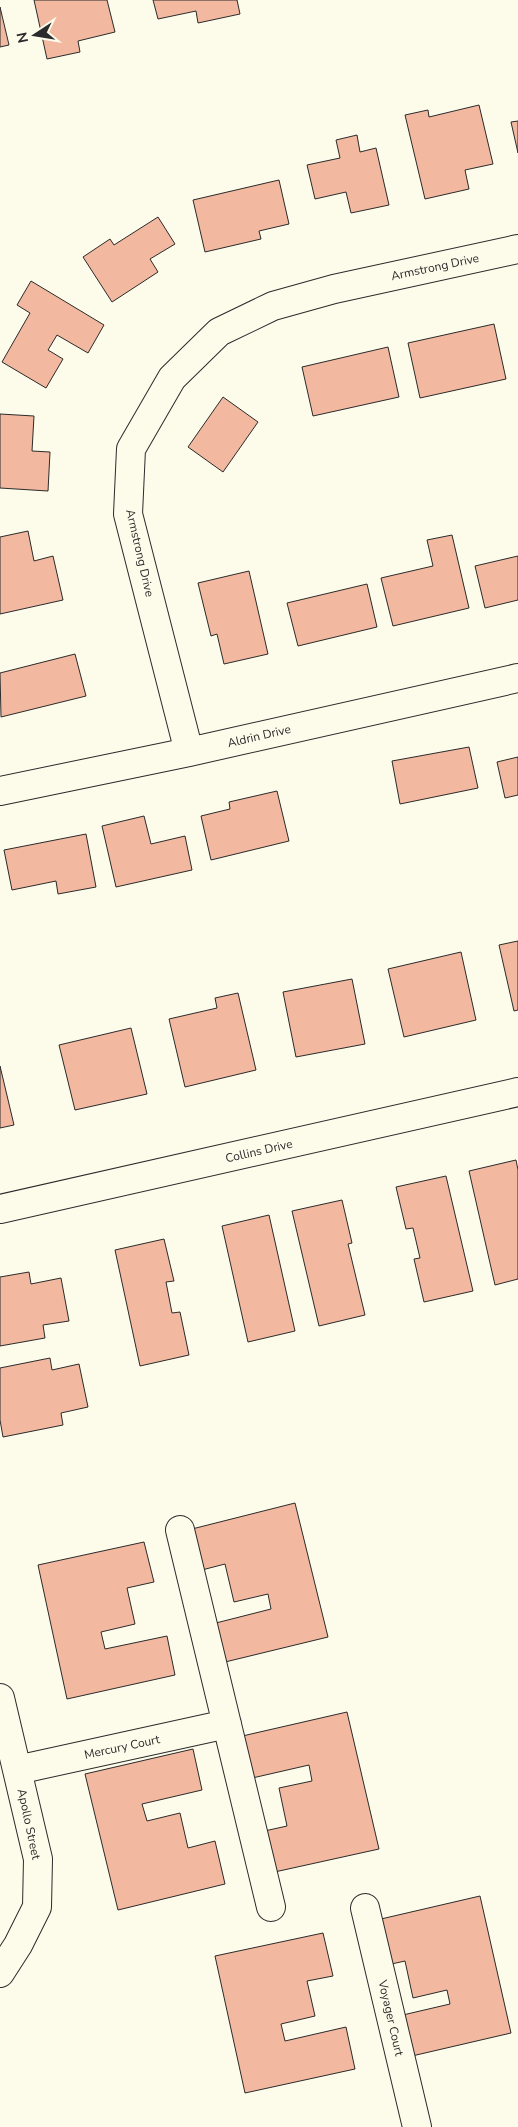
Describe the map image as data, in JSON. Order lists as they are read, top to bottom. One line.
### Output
{"streets":{"street":["Armstrong Drive","Aldrin Drive","Collins Drive","Mercury Court","Apollo Street","Voyager Court"]},"crossings":[["Armstrong Drive","Aldrin Drive"],["Mercury Court","Apollo Street"]],"north":"left"}
